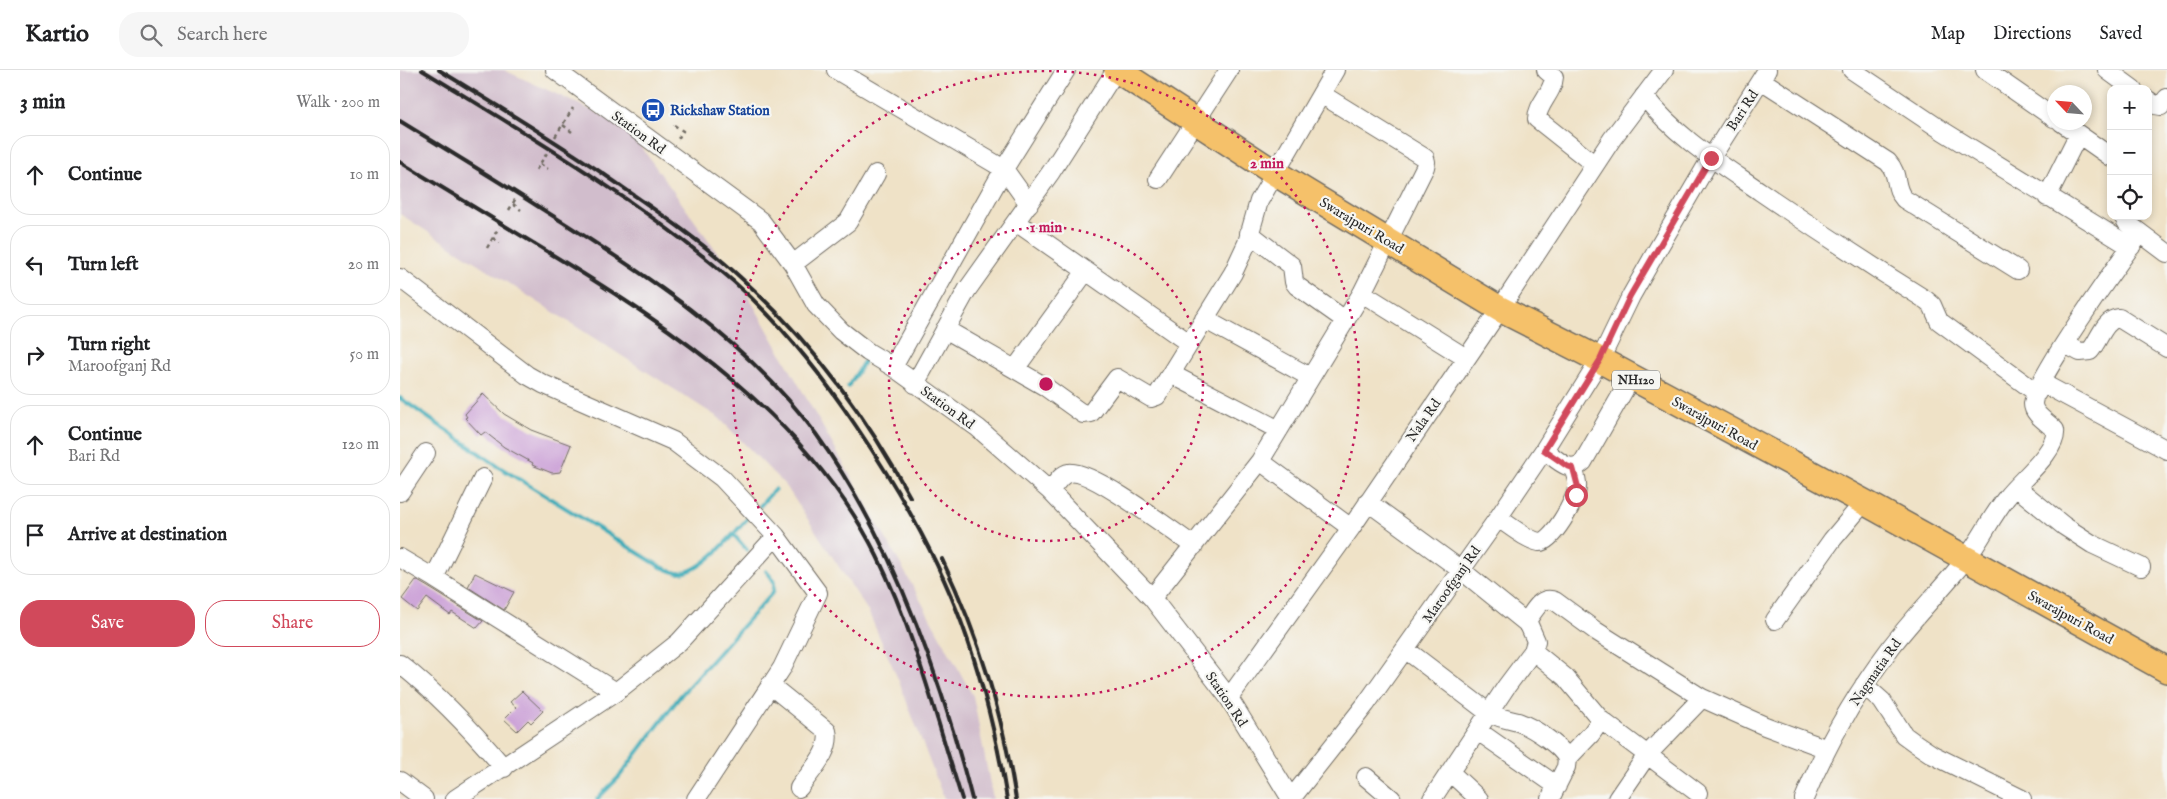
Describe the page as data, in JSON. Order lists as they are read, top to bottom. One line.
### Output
{"streets":{"highway":["Swarajpuri Road","NH120"],"street":["Bari Rd","Station Rd","Nala Rd","Maroofganj Rd","Nagmatia Rd"]},"crossings":[["Bari Rd","Swarajpuri Road"],["Bari Rd","Maroofganj Rd"],["Station Rd","Nala Rd"],["Station Rd","Maroofganj Rd"],["Swarajpuri Road","Nala Rd"],["Swarajpuri Road","Maroofganj Rd"],["Swarajpuri Road","Nagmatia Rd"]],"places":{"bus stop":["Rickshaw Station"]},"north":"top left","page":{"header":"Kartio","search":"Search here","nav":["Map","Directions","Saved"],"heading":["3 min","Walk · 200 m"],"map_buttons":["+","−"],"list":[["Continue","10 m"],["Turn left","20 m"],["Turn right","Maroofganj Rd","50 m"],["Continue","Bari Rd","120 m"],"Arrive at destination"],"buttons":["Save","Share"]},"rings":["2 min","1 min"]}
